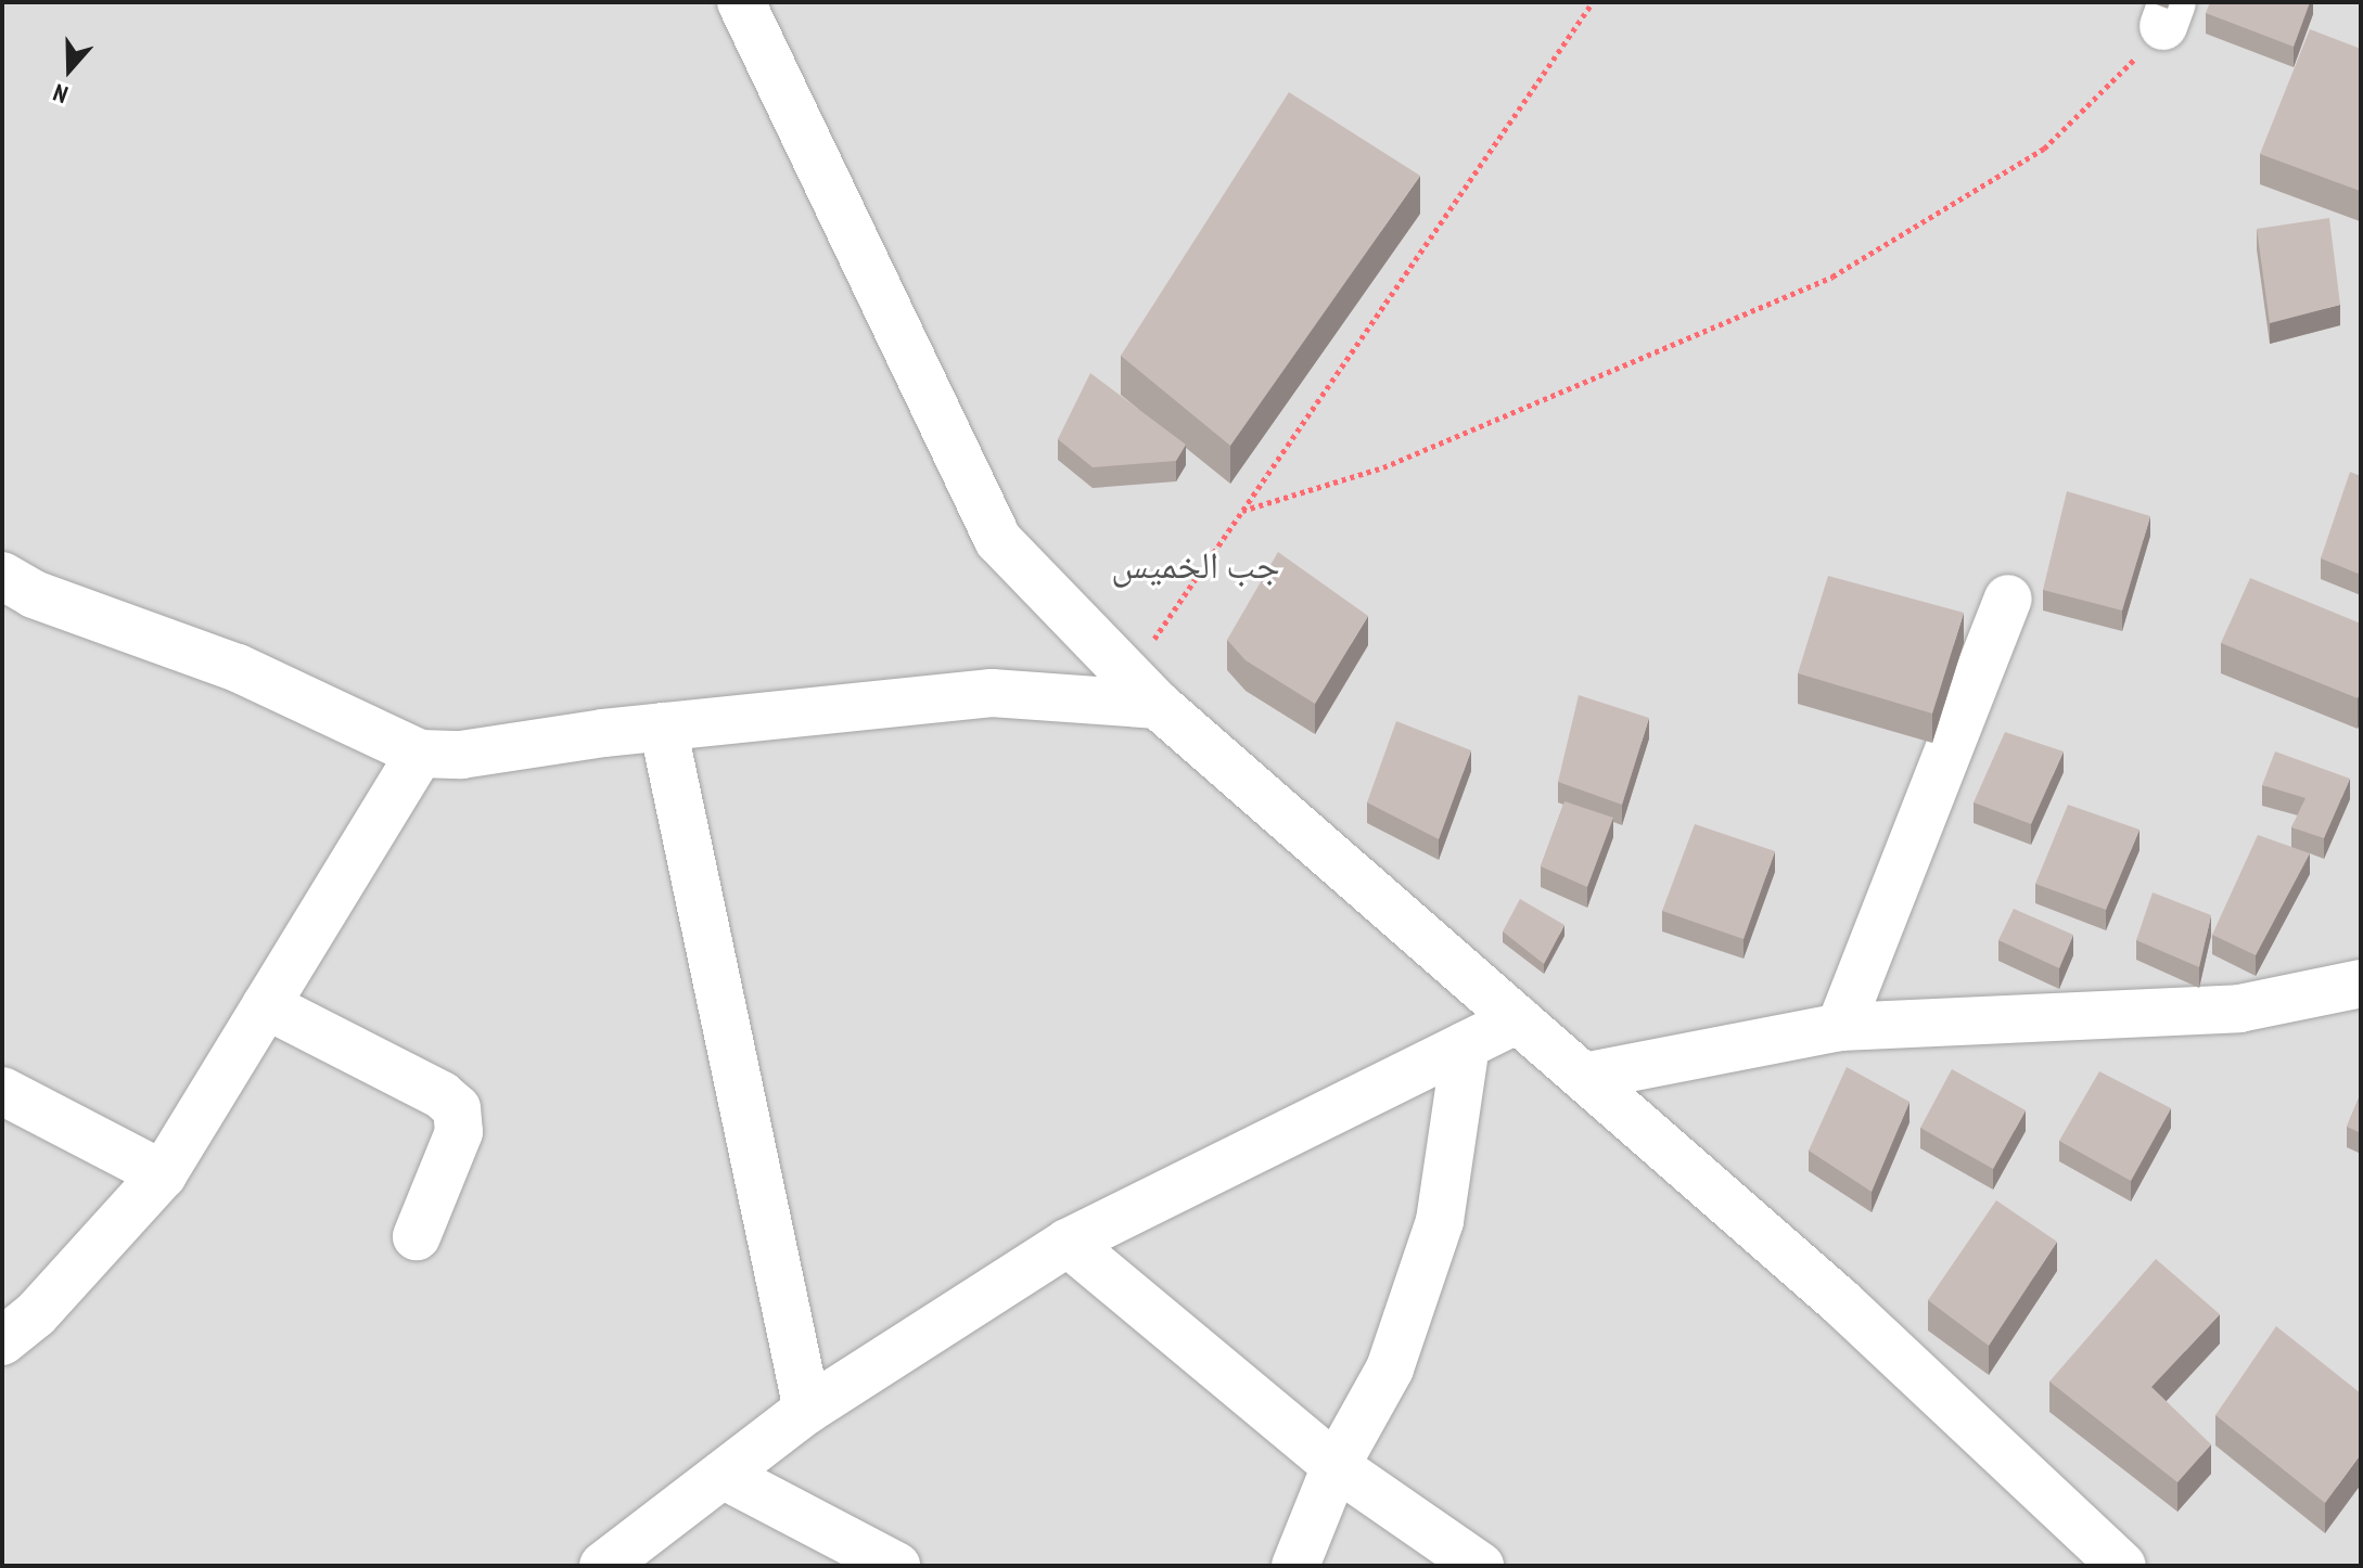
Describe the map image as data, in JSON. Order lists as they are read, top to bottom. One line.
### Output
{"districts":["جب الخميس"],"north":"bottom"}
